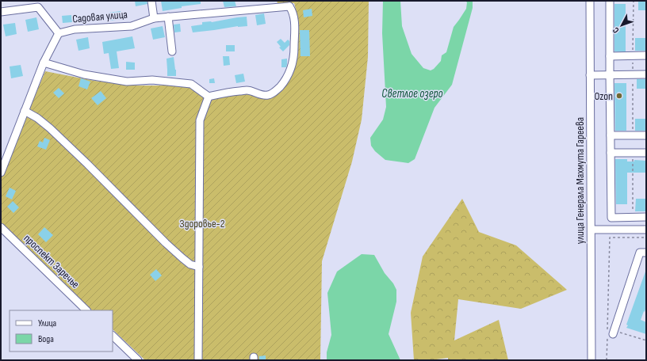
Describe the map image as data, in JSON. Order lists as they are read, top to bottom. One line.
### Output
{"streets":{"street":["Садовая улица","улица Генерала Махмута Гареева","проспект Заречье"]},"water":["Светлое озеро"],"parks":["Здоровье-2"],"places":["Ozon"],"legend":["Улица","Вода"],"north":"bottom left"}
